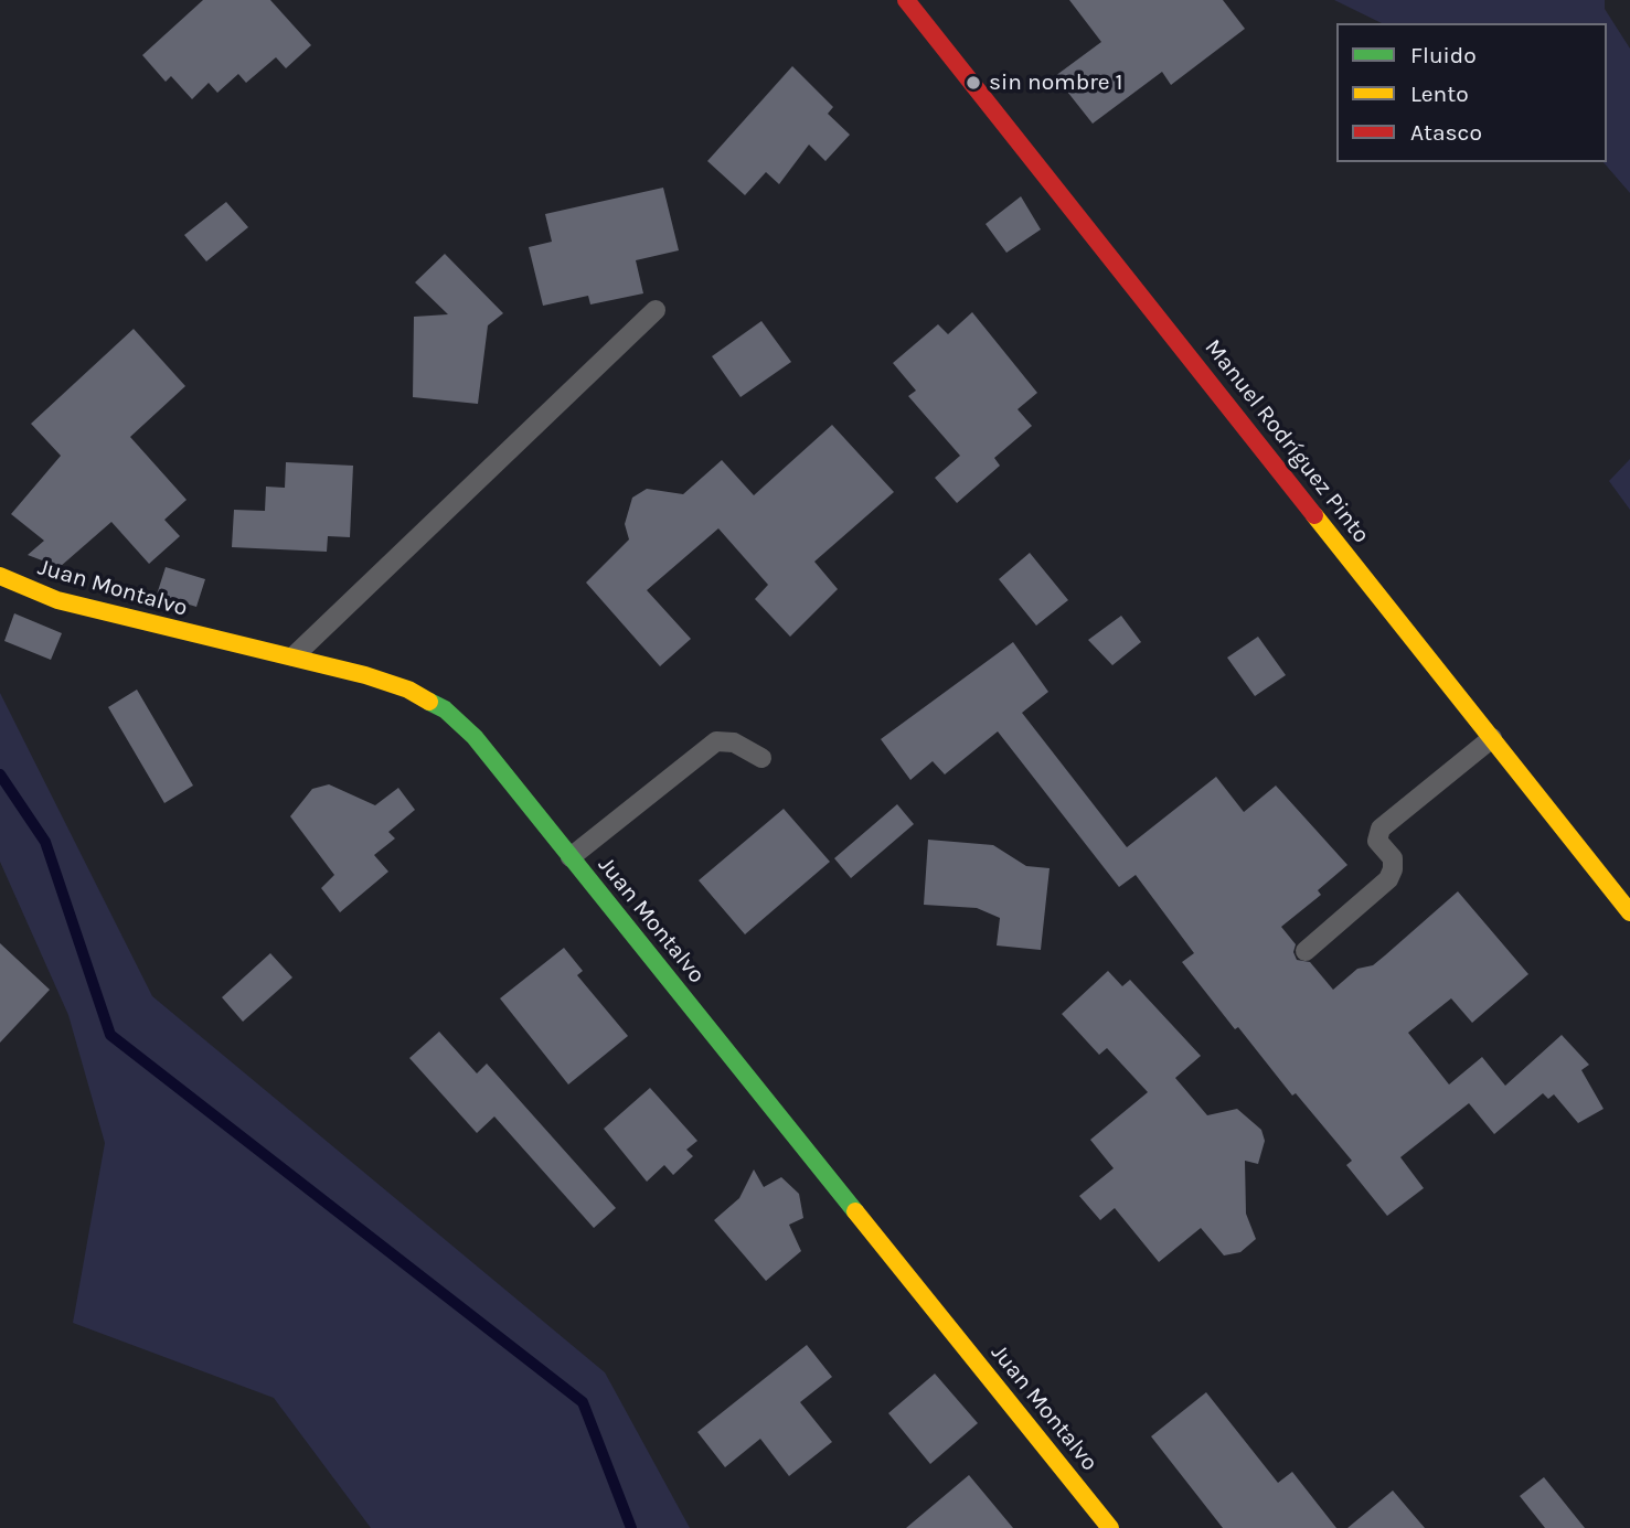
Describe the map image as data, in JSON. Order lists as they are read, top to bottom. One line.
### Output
{"streets":{"street":["Manuel Rodríguez Pinto","Juan Montalvo"]},"places":["sin nombre 1"],"legend":["Fluido","Lento","Atasco"]}
